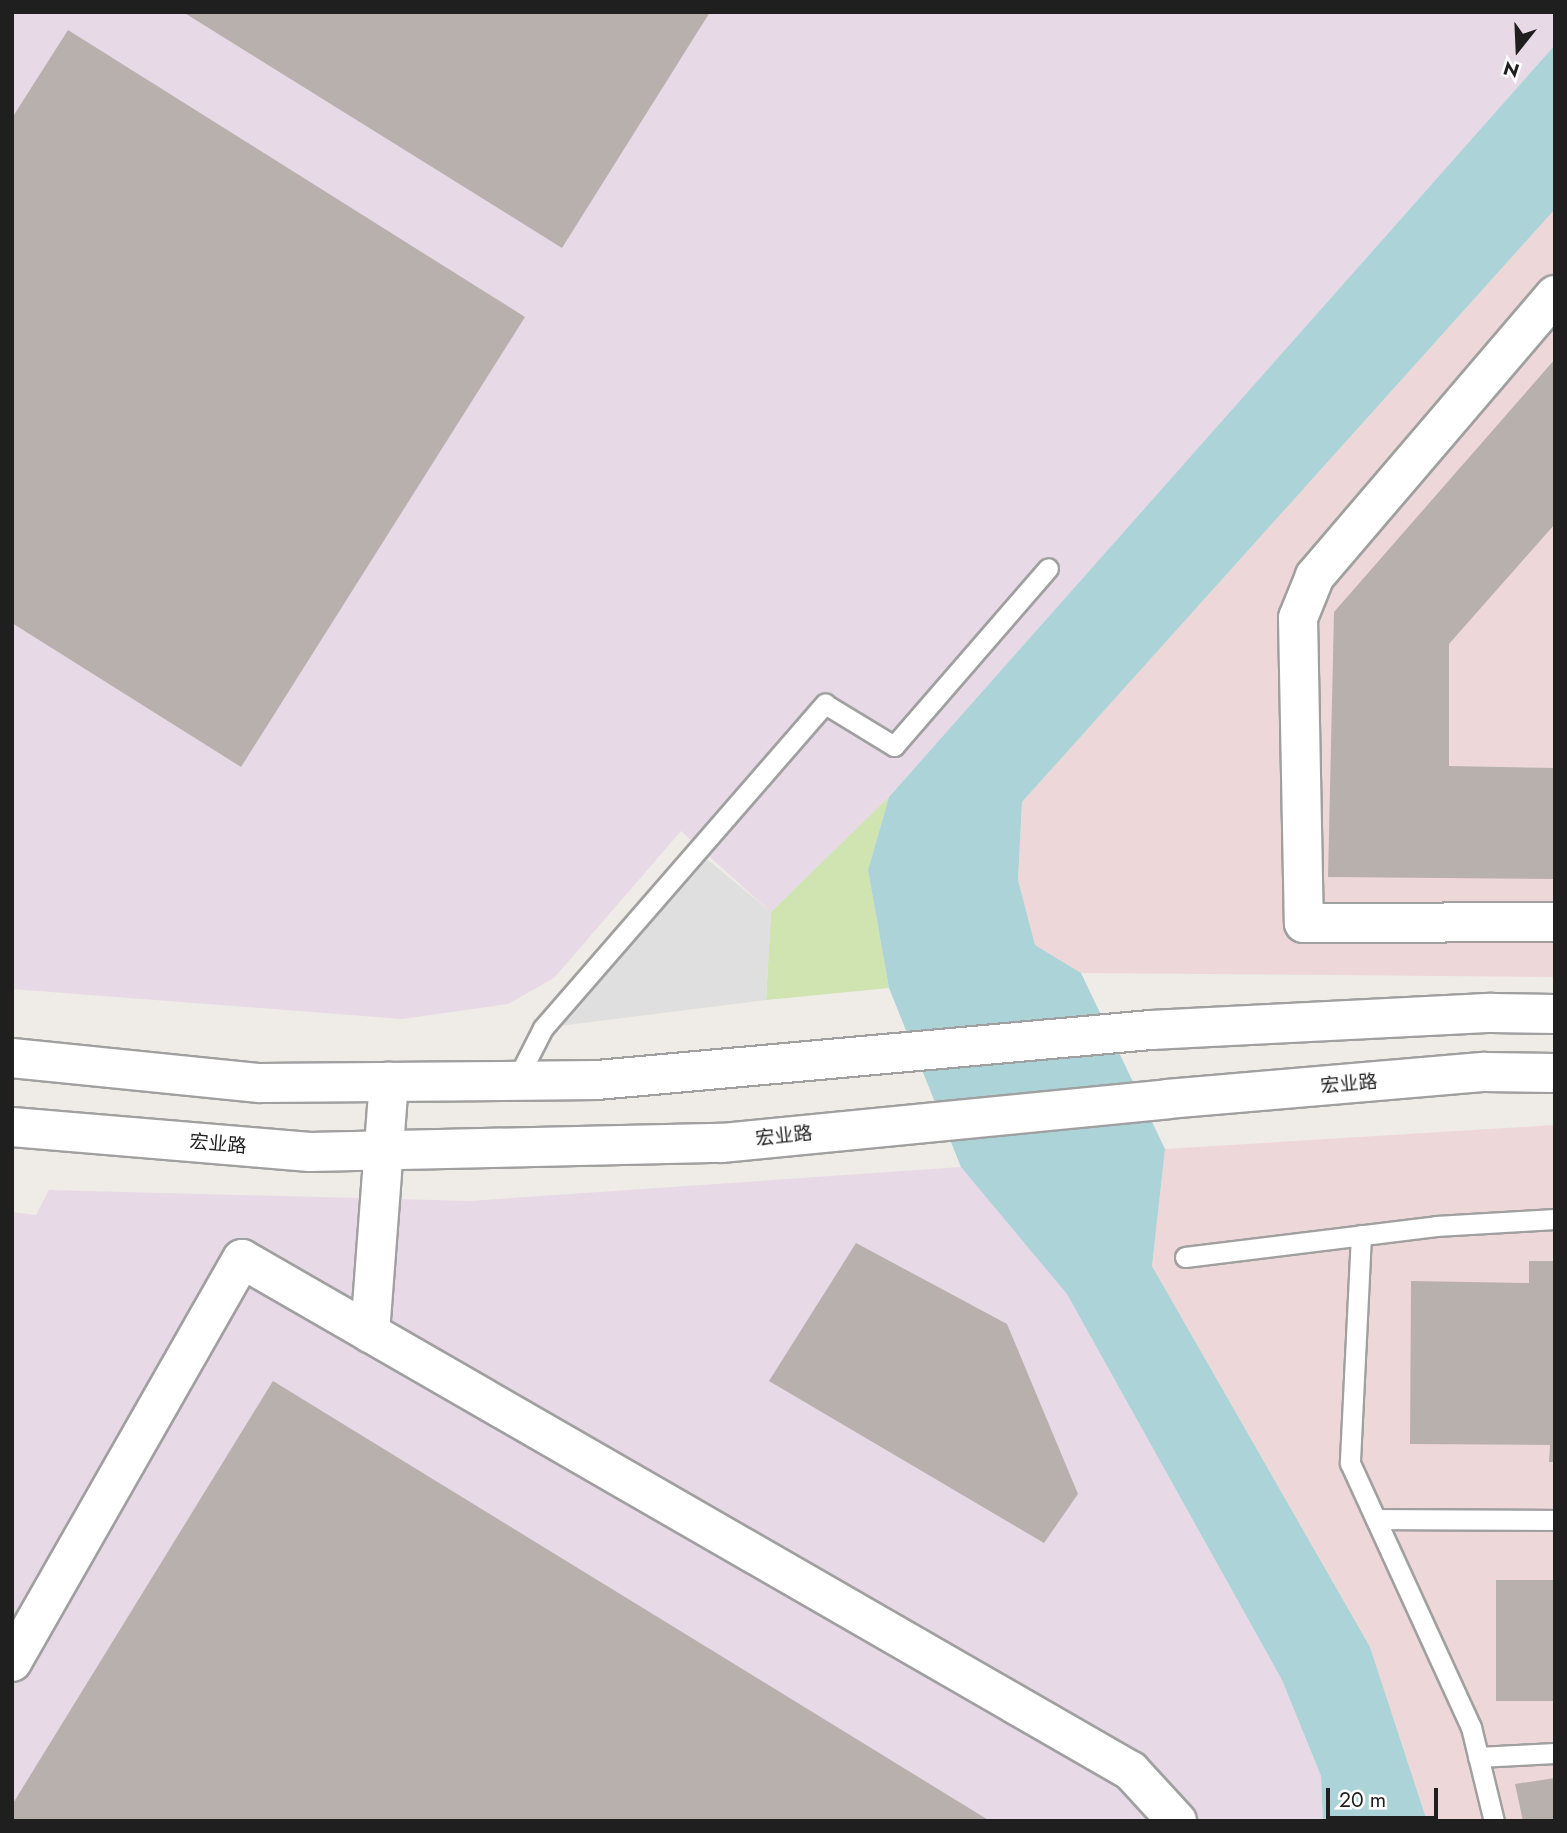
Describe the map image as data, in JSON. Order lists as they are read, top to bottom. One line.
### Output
{"streets":{"street":["宏业路"]},"scale_bar":"20 m","north":"bottom"}
